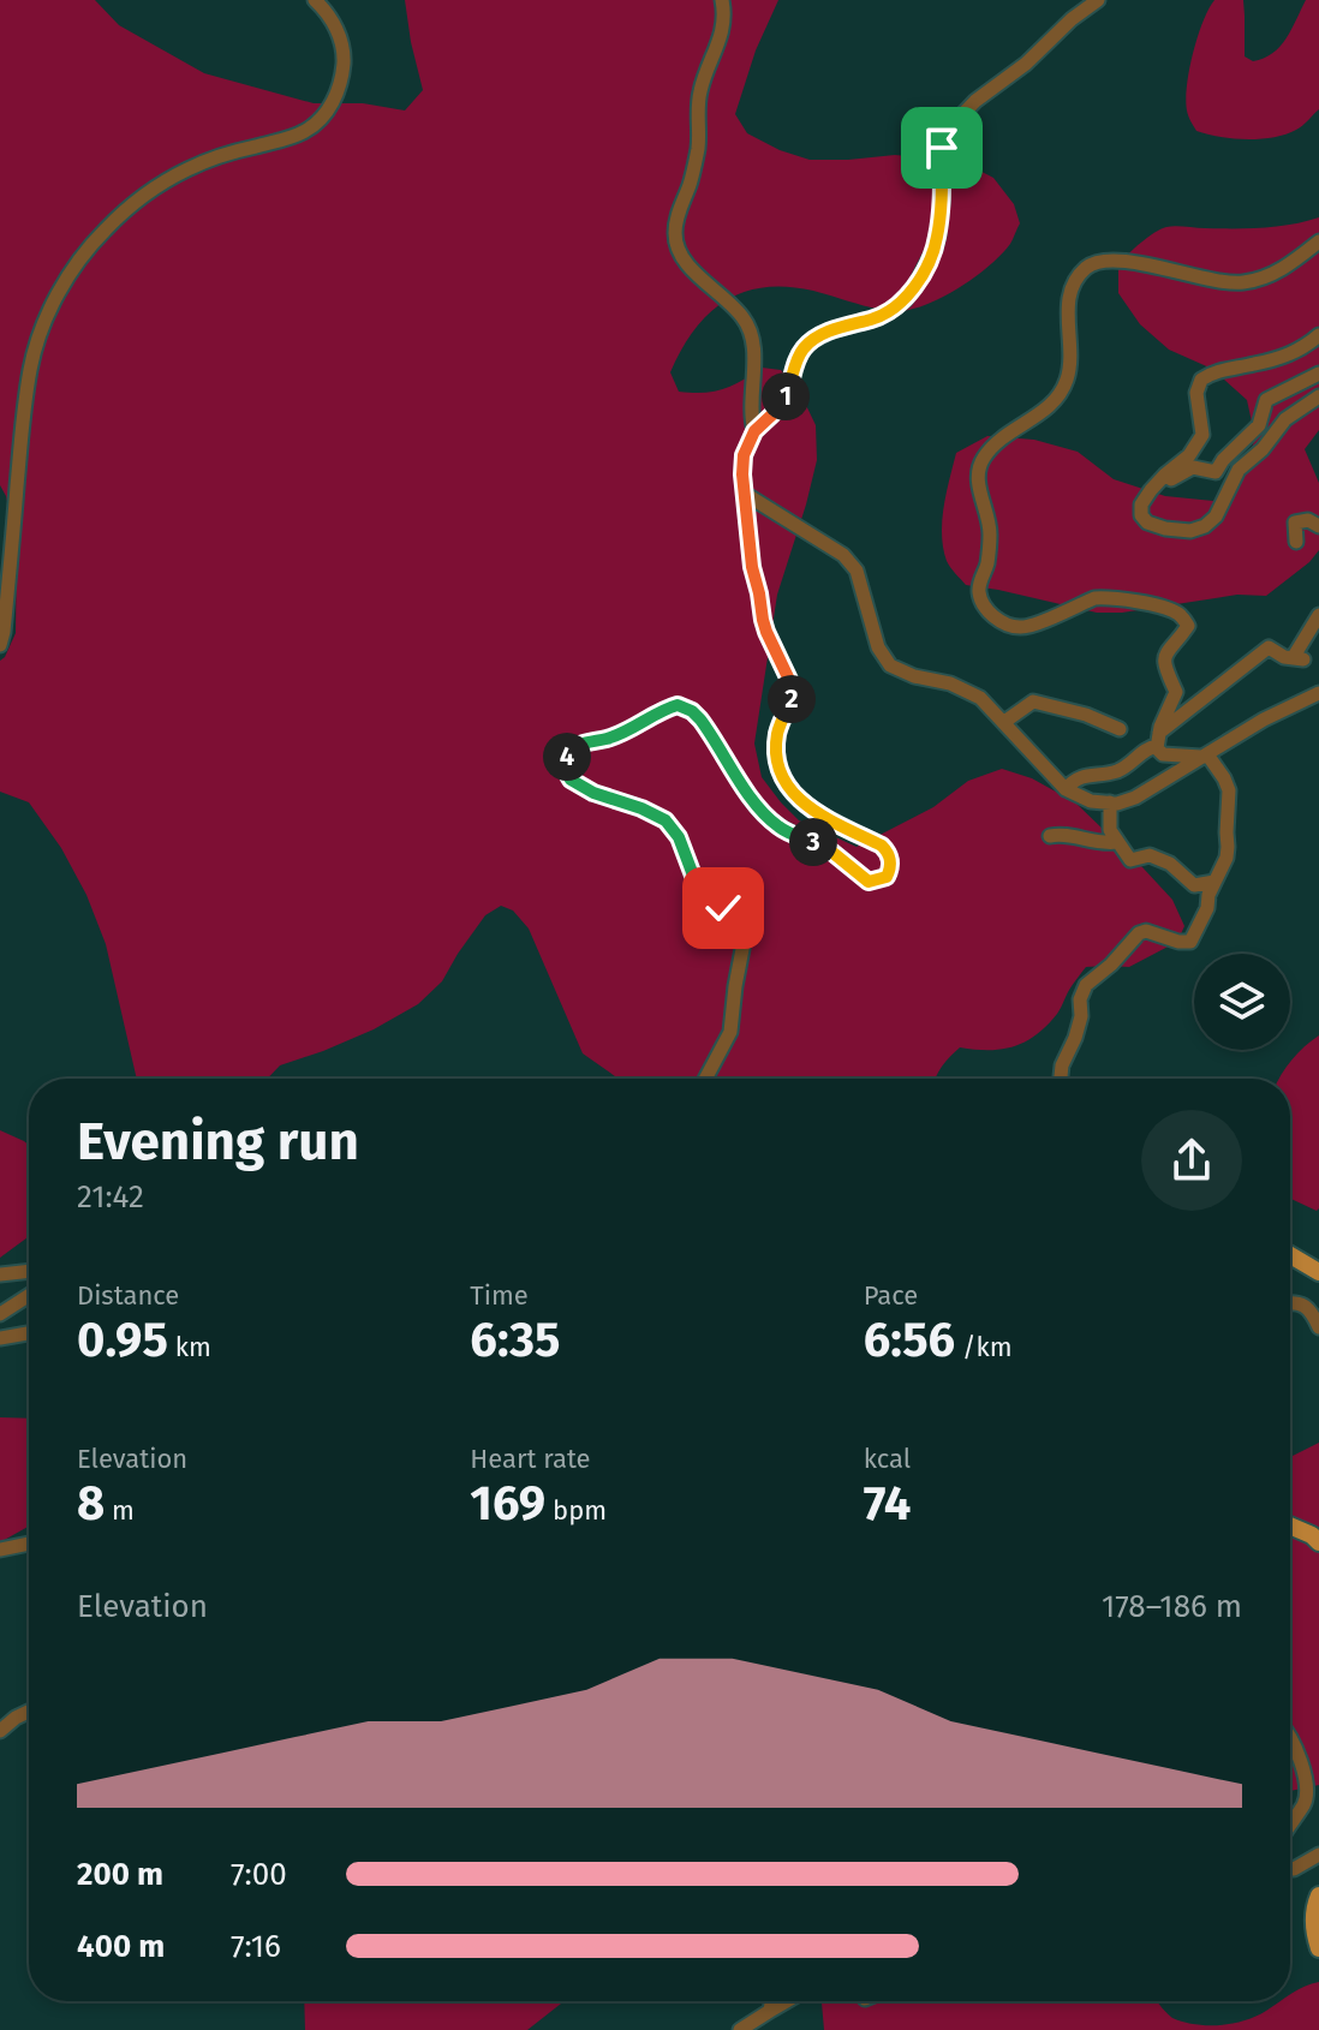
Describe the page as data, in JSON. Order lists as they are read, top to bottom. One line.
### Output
{"page":{"pins":["1","2","4","3"],"heading":["Evening run","21:42"],"stats":[["Distance","0.95 km"],["Time","6:35"],["Pace","6:56 /km"],["Elevation","8 m"],["Heart rate","169 bpm"],["kcal","74"]],"chart":["Elevation","178–186 m"],"list":[{"name":"200 m","note":"7:00"},{"name":"400 m","note":"7:16"}]}}
